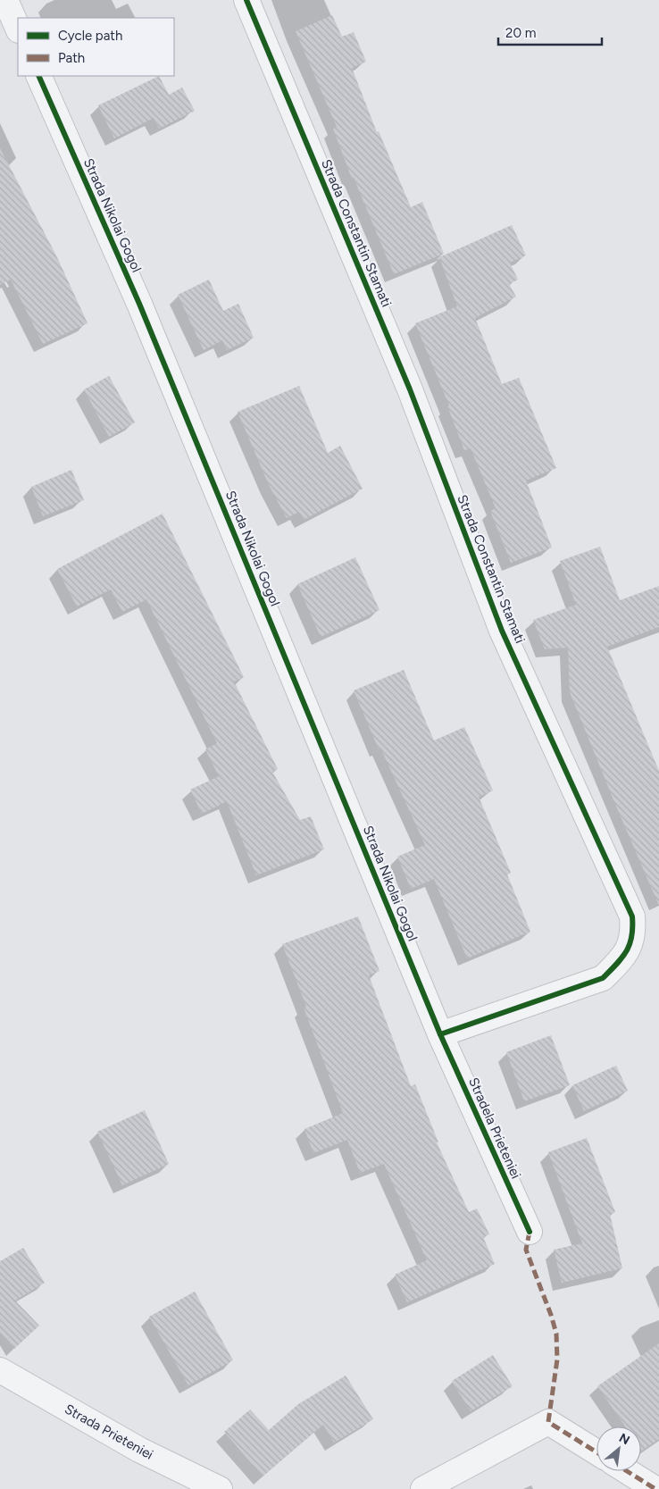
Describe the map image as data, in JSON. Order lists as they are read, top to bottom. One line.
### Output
{"streets":{"street":["Strada Nikolai Gogol","Strada Constantin Stamati","Stradela Prieteniei","Strada Prieteniei"]},"crossings":[["Strada Nikolai Gogol","Strada Constantin Stamati"],["Strada Nikolai Gogol","Stradela Prieteniei"],["Strada Constantin Stamati","Stradela Prieteniei"]],"legend":["Cycle path","Path"],"scale_bar":"20 m","north":"top right"}
